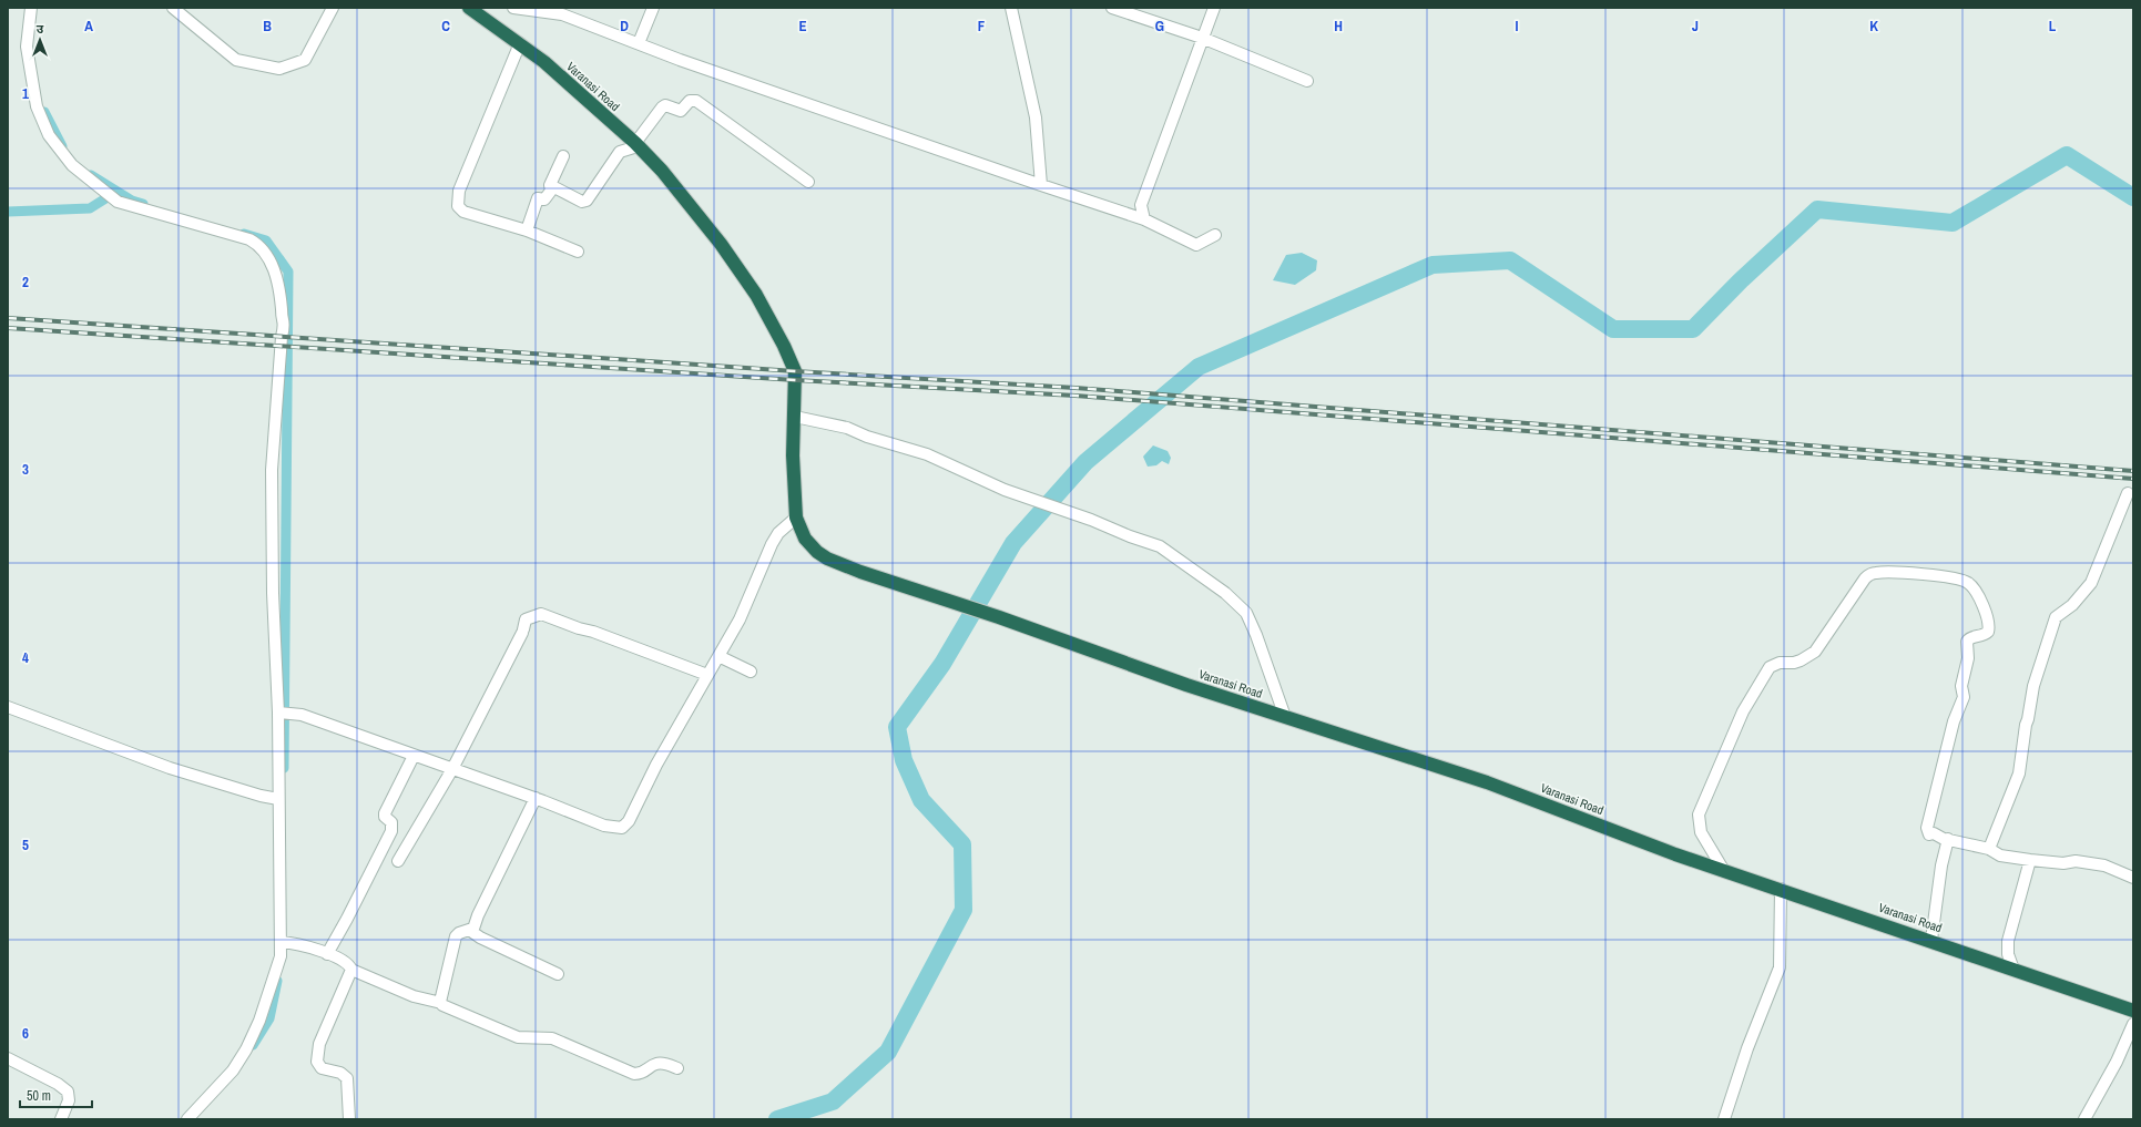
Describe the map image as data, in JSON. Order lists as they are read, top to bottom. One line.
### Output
{"streets":{"highway":["Varanasi Road"]},"scale_bar":"50 m","north":"top","grid":{"columns":["A","B","C","D","E","F","G","H","I","J","K","L"],"rows":["1","2","3","4","5","6"]}}
